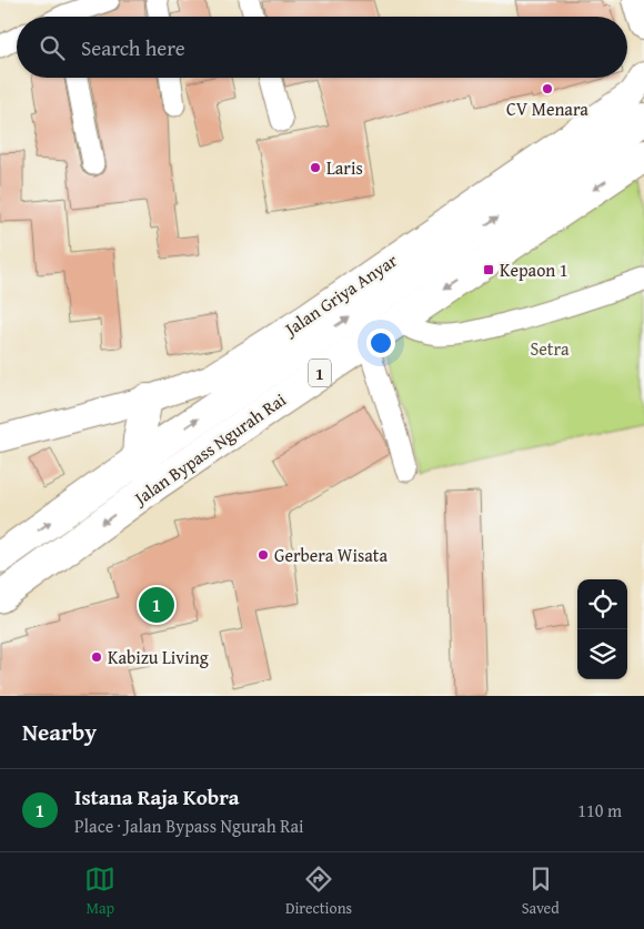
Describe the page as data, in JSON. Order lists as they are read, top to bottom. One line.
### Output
{"streets":{"highway":["1","Jalan Bypass Ngurah Rai"],"street":["Jalan Griya Anyar"]},"parks":["Setra"],"places":{"other":["CV Menara","Laris","Gerbera Wisata","Kabizu Living"],"transit":["Kepaon 1"]},"page":{"search":"Search here","pins":"1","heading":"Nearby","list":[{"mark":"1","name":"Istana Raja Kobra","note":"Place · Jalan Bypass Ngurah Rai","value":"110 m"}],"nav":["Map","Directions","Saved"]}}
